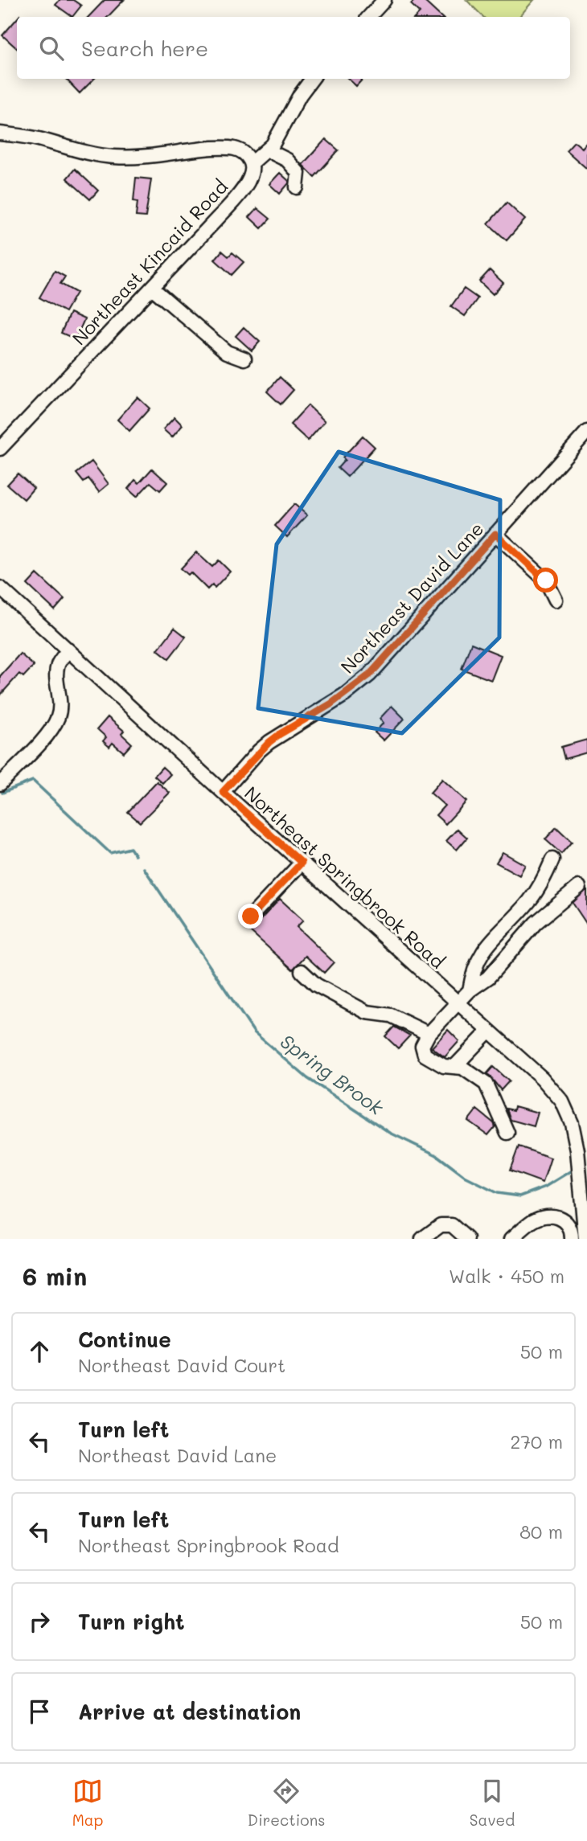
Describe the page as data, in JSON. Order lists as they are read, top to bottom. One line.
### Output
{"streets":{"street":["Northeast Kincaid Road","Northeast David Lane","Northeast Springbrook Road"]},"crossings":[["Northeast David Lane","Northeast Springbrook Road"]],"water":["Spring Brook"],"page":{"search":"Search here","heading":["6 min","Walk · 450 m"],"list":[["Continue","Northeast David Court","50 m"],["Turn left","Northeast David Lane","270 m"],["Turn left","Northeast Springbrook Road","80 m"],["Turn right","50 m"],"Arrive at destination"],"nav":["Map","Directions","Saved"]}}
